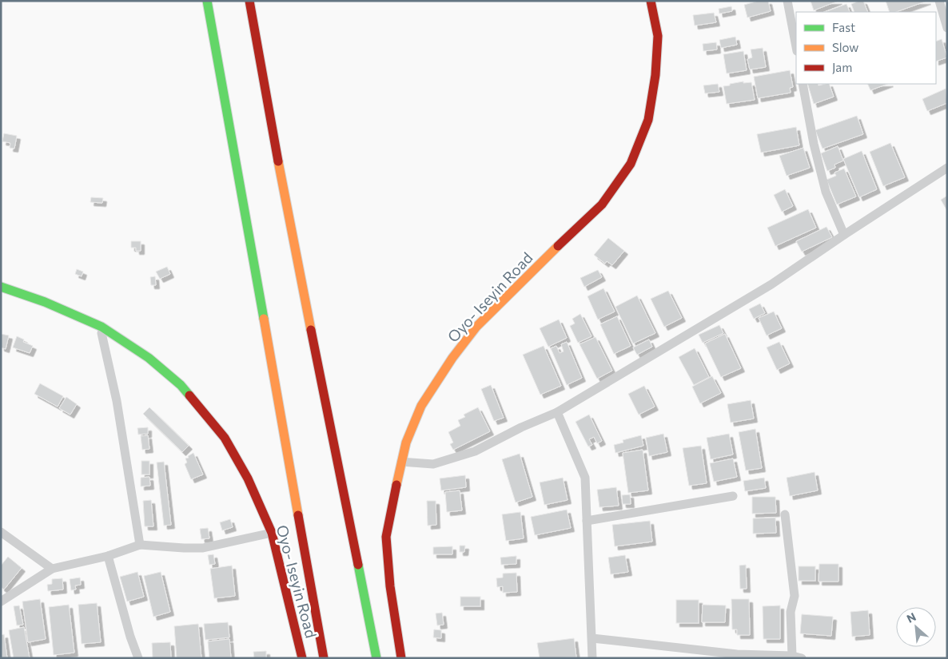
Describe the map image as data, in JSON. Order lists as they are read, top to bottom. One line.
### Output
{"streets":{"main road":["Oyo- Iseyin Road"]},"legend":["Fast","Slow","Jam"],"north":"top left"}
